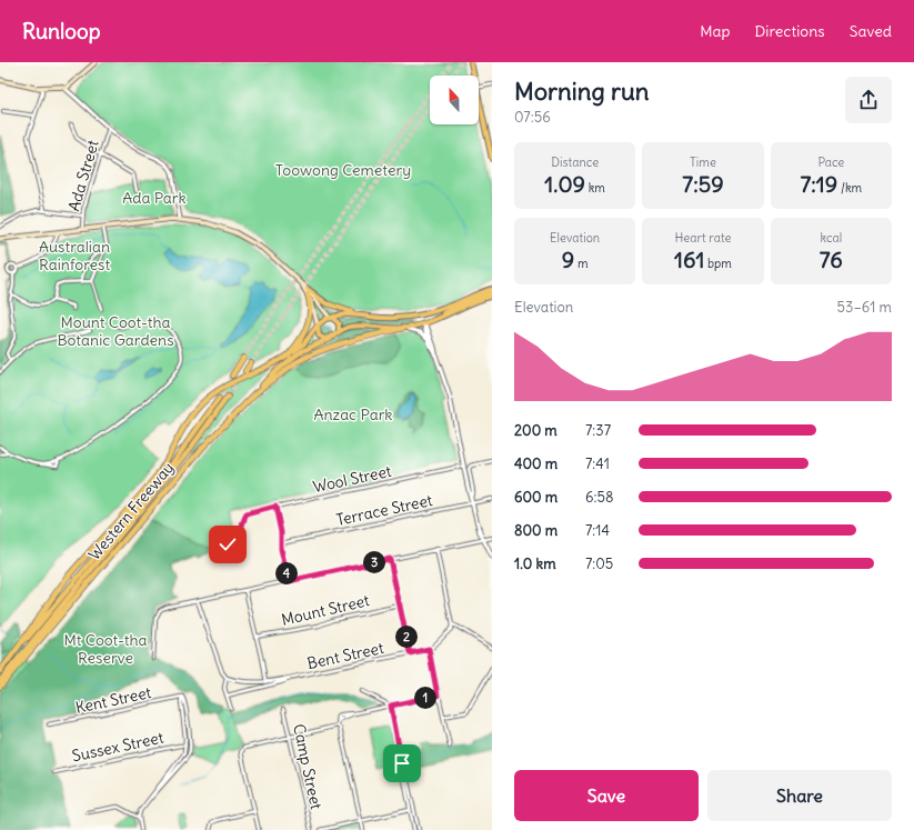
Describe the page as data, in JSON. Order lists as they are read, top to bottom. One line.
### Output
{"streets":{"highway":["Western Freeway"],"street":["Ada Street","Wool Street","Terrace Street","Mount Street","Bent Street","Kent Street","Sussex Street","Camp Street"]},"parks":["Toowong Cemetery","Ada Park","Australian Rainforest","Mount Coot-tha Botanic Gardens","Anzac Park","Mt Coot-tha Reserve"],"north":"top","page":{"header":"Runloop","nav":["Map","Directions","Saved"],"heading":["Morning run","07:56"],"stats":[["Distance","1.09 km"],["Time","7:59"],["Pace","7:19 /km"],["Elevation","9 m"],["Heart rate","161 bpm"],["kcal","76"]],"chart":["Elevation","53–61 m"],"list":[{"name":"200 m","note":"7:37"},{"name":"400 m","note":"7:41"},{"name":"600 m","note":"6:58"},{"name":"800 m","note":"7:14"},{"name":"1.0 km","note":"7:05"}],"pins":["3","4","2","1"],"buttons":["Save","Share"]}}
